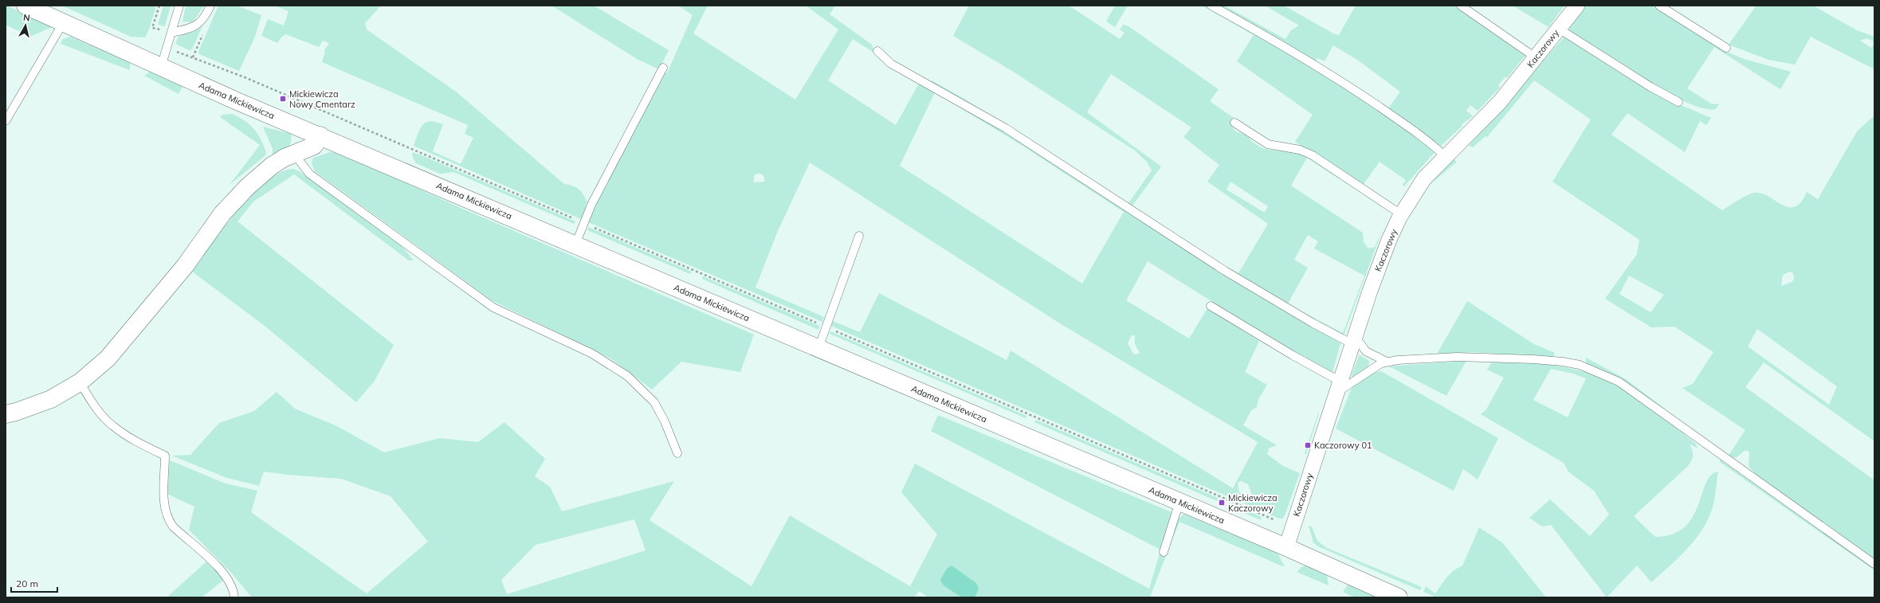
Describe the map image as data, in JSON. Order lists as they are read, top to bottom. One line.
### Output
{"streets":{"street":["Kaczorowy","Adama Mickiewicza"]},"crossings":[["Kaczorowy","Adama Mickiewicza"]],"places":{"transit":["Mickiewicza Nowy Cmentarz","Kaczorowy 01","Mickiewicza Kaczorowy"]},"scale_bar":"20 m","north":"top"}
